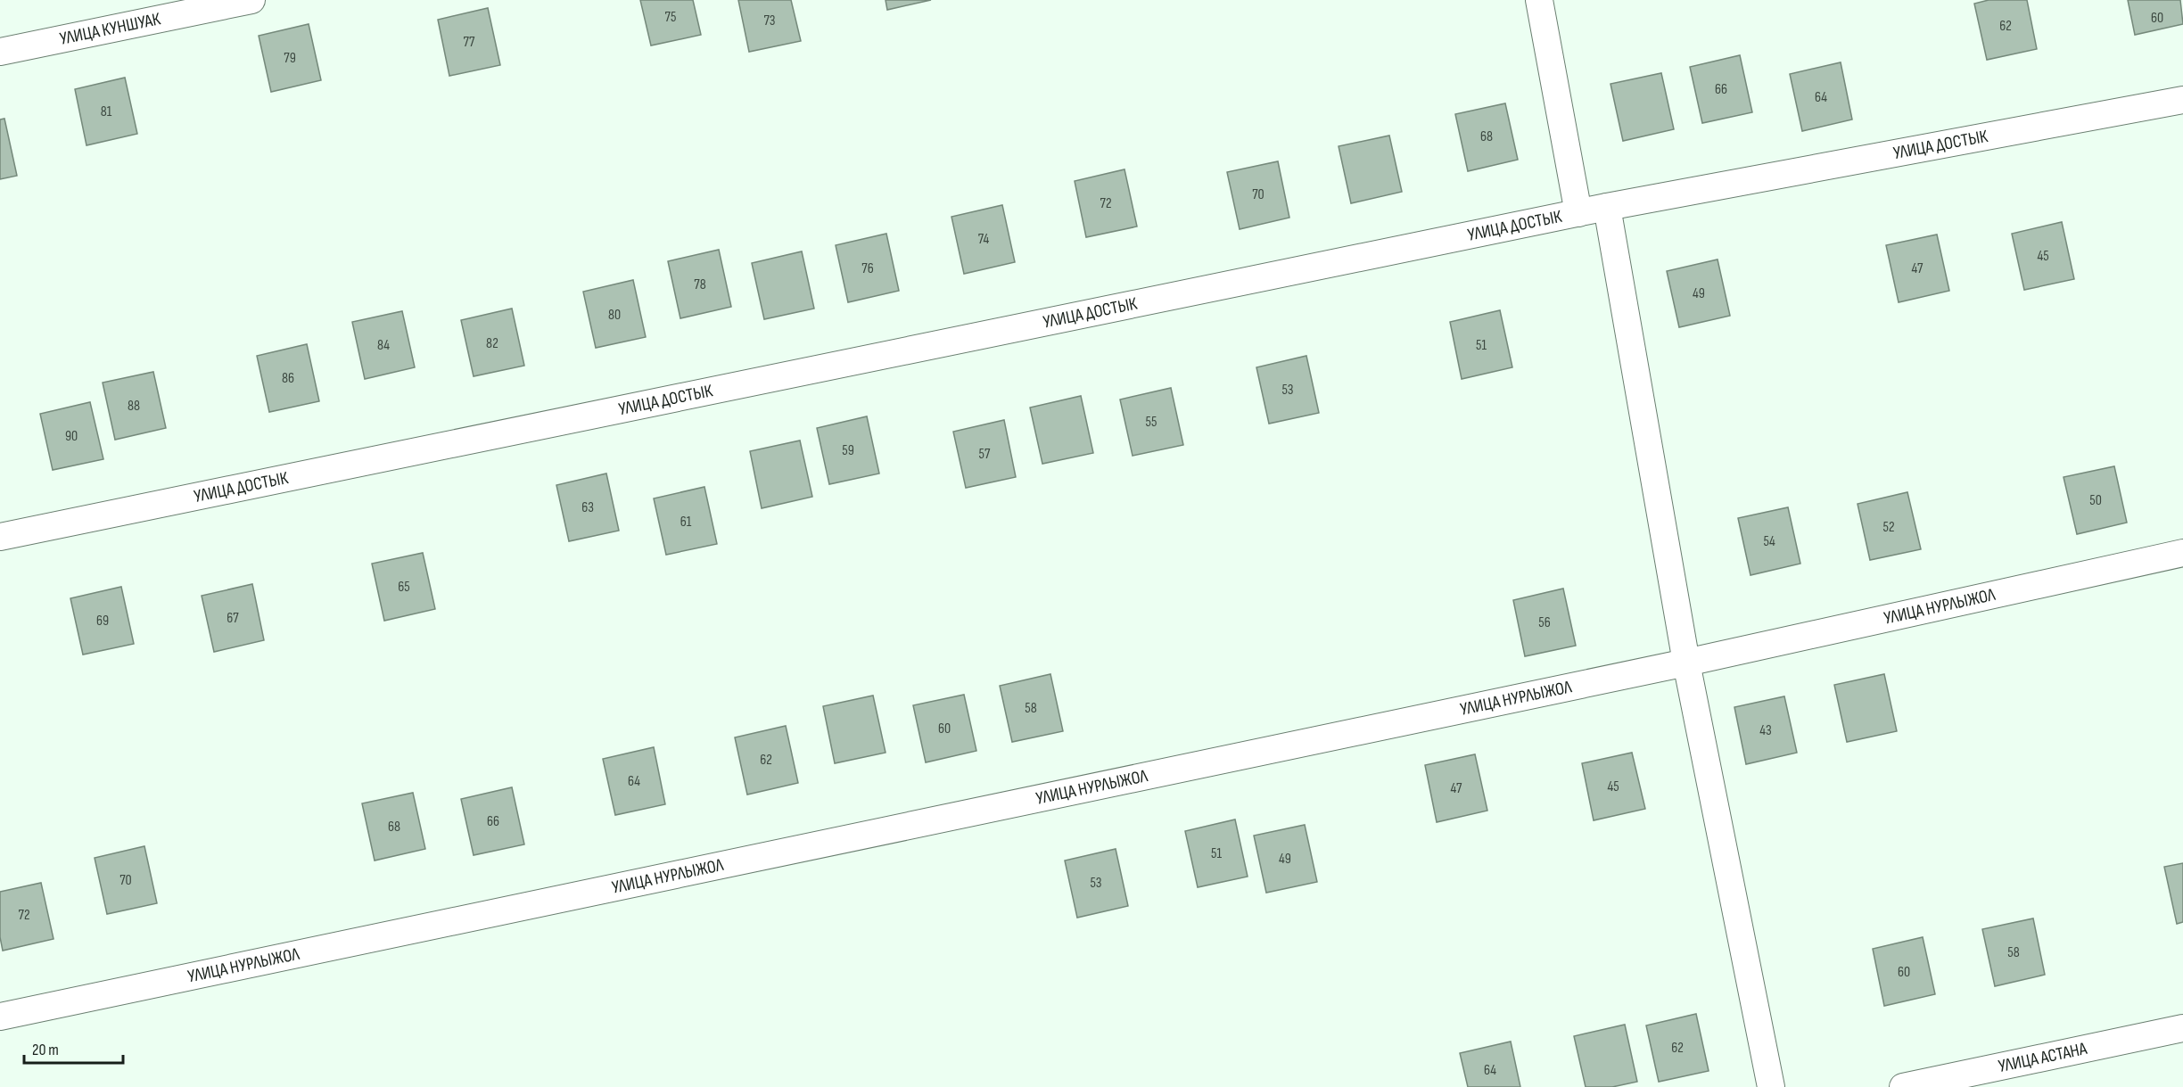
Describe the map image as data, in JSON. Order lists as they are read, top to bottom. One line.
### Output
{"streets":{"street":["УЛИЦА КУНШУАК","УЛИЦА ДОСТЫК","УЛИЦА НУРЛЫЖОЛ","УЛИЦА АСТАНА"]},"house_numbers":["75","60","73","62","77","79","66","64","81","68","70","72","74","45","76","47","78","49","80","82","84","51","86","53","88","55","90","59","57","50","63","61","52","54","65","67","69","56","58","60","43","62","64","45","47","66","68","51","49","70","53","72","58","60","62","64"],"scale_bar":"20 m"}
